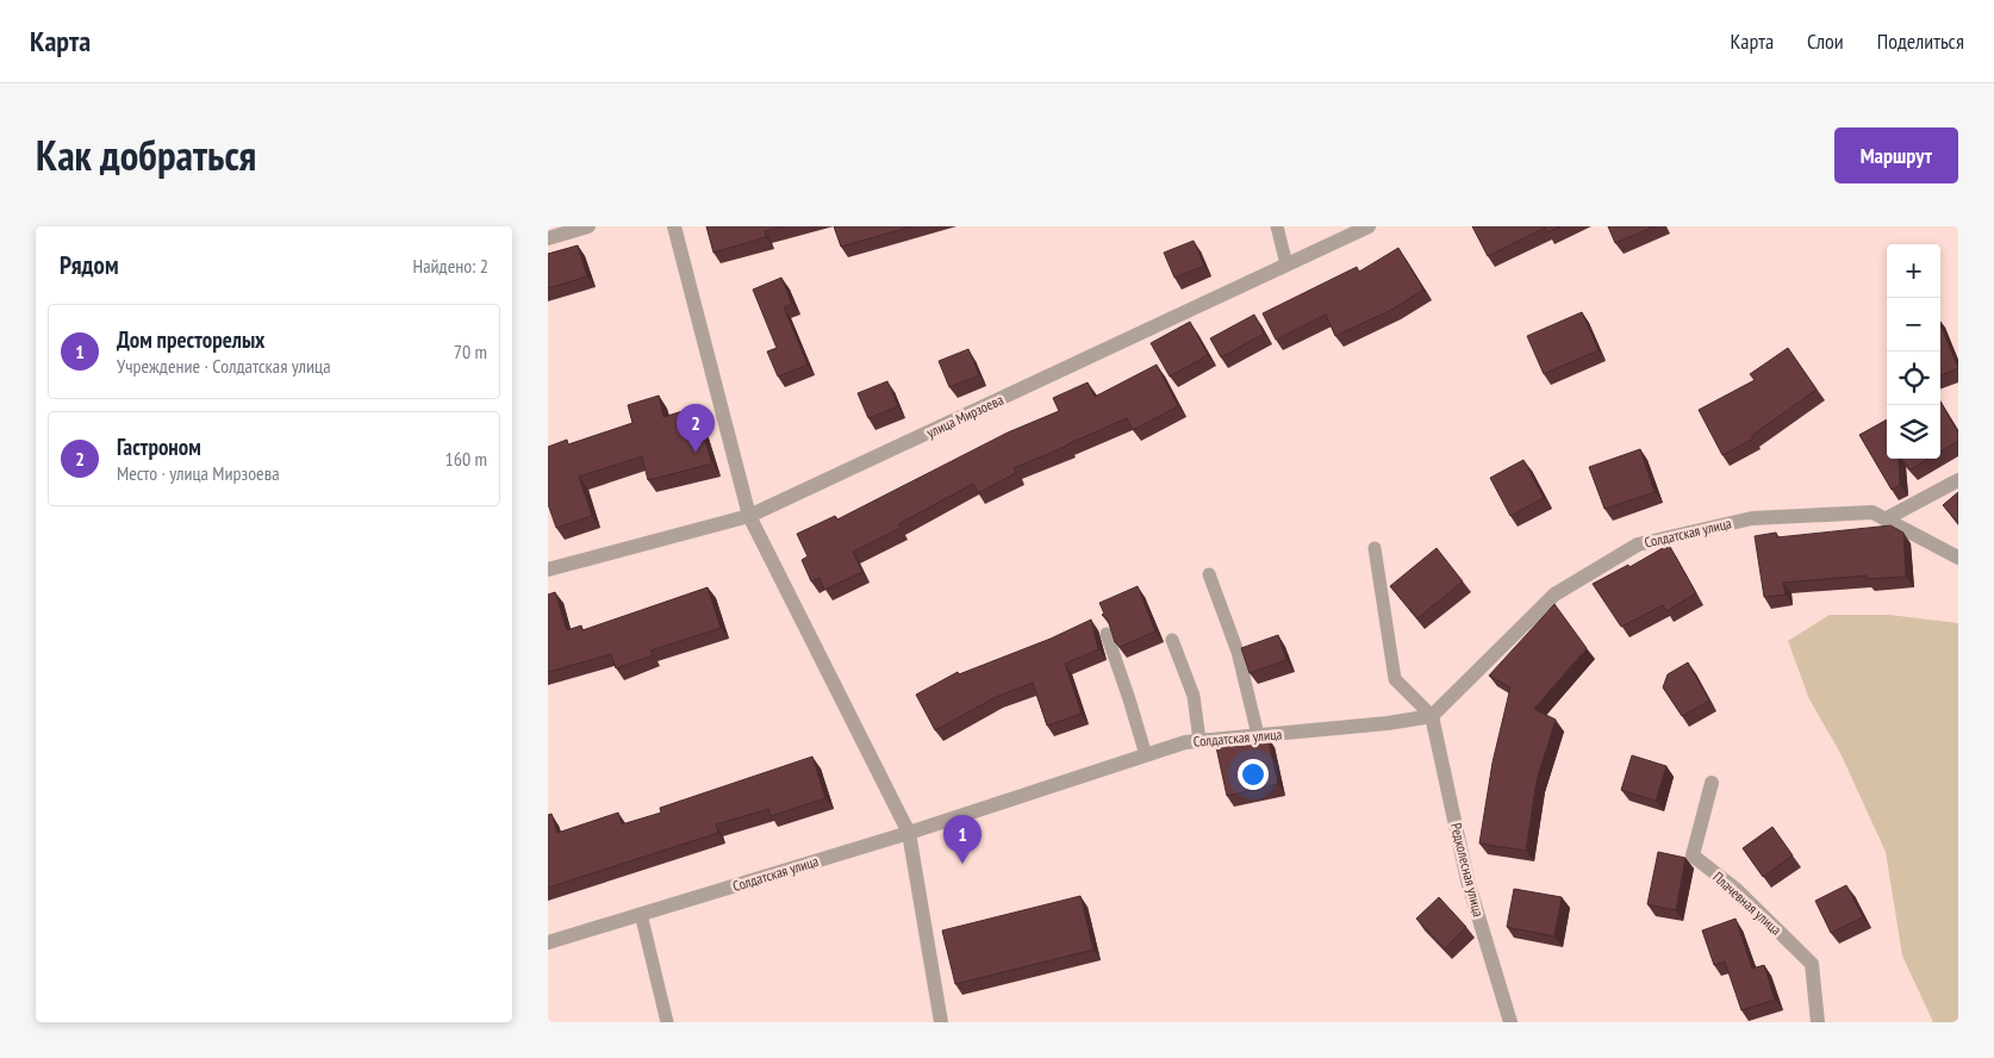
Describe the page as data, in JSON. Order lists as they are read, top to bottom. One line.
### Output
{"streets":{"street":["улица Мирзоева","Солдатская улица","Редколесная улица","Плачевная улица"]},"crossings":[["Солдатская улица","Редколесная улица"]],"page":{"header":"Карта","nav":["Карта","Слои","Поделиться"],"title":"Как добраться","buttons":"Маршрут","heading":["Рядом","Найдено: 2"],"map_buttons":["+","−"],"list":[{"mark":"1","name":"Дом престорелых","note":"Учреждение · Солдатская улица","value":"70 m"},{"mark":"2","name":"Гастроном","note":"Место · улица Мирзоева","value":"160 m"}],"pins":["2","1"]}}
